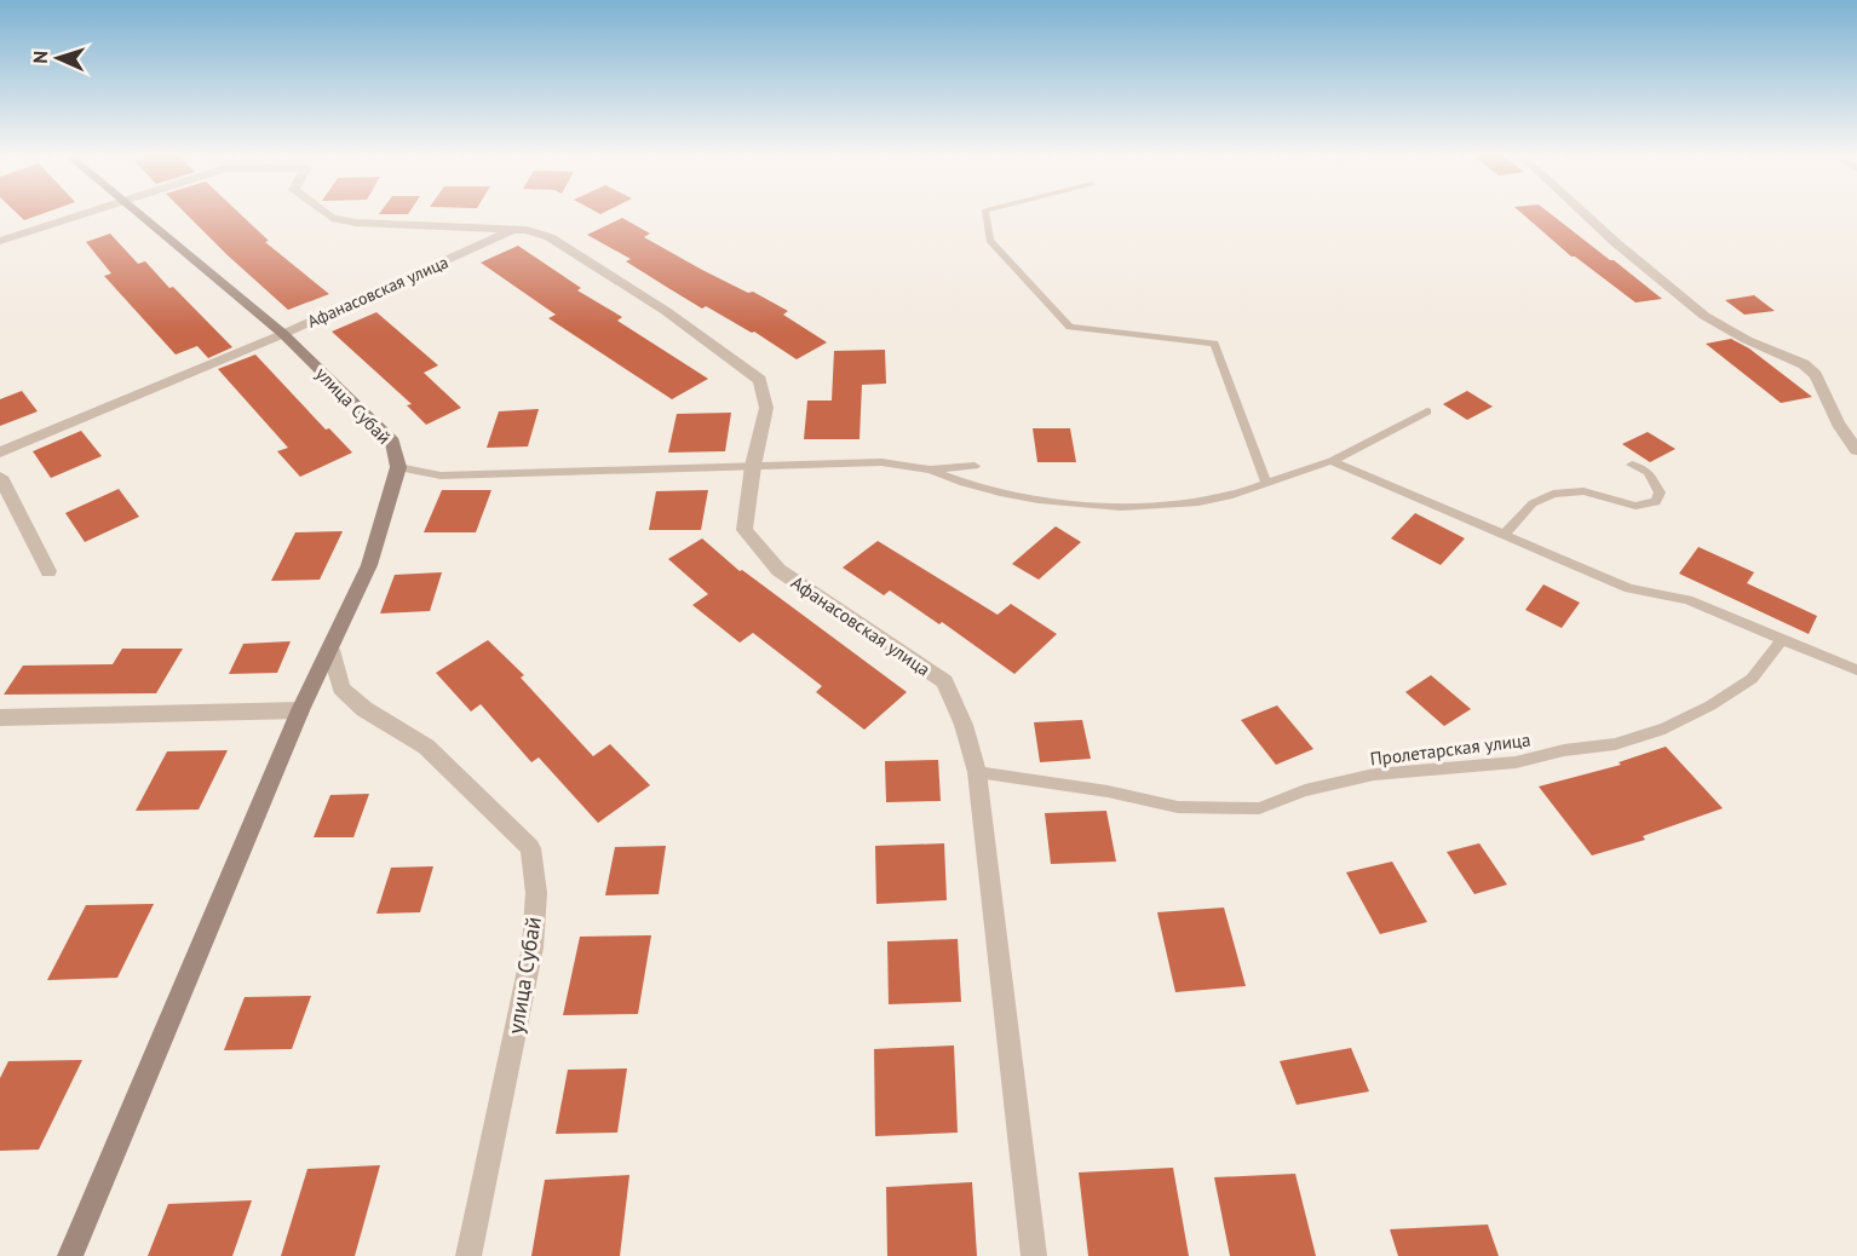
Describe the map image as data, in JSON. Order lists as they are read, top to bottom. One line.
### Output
{"streets":{"street":["Афанасовская улица","улица Субай"],"lane":["Пролетарская улица"]},"crossings":[["Афанасовская улица","улица Субай"],["Афанасовская улица","Пролетарская улица"]],"north":"left"}
